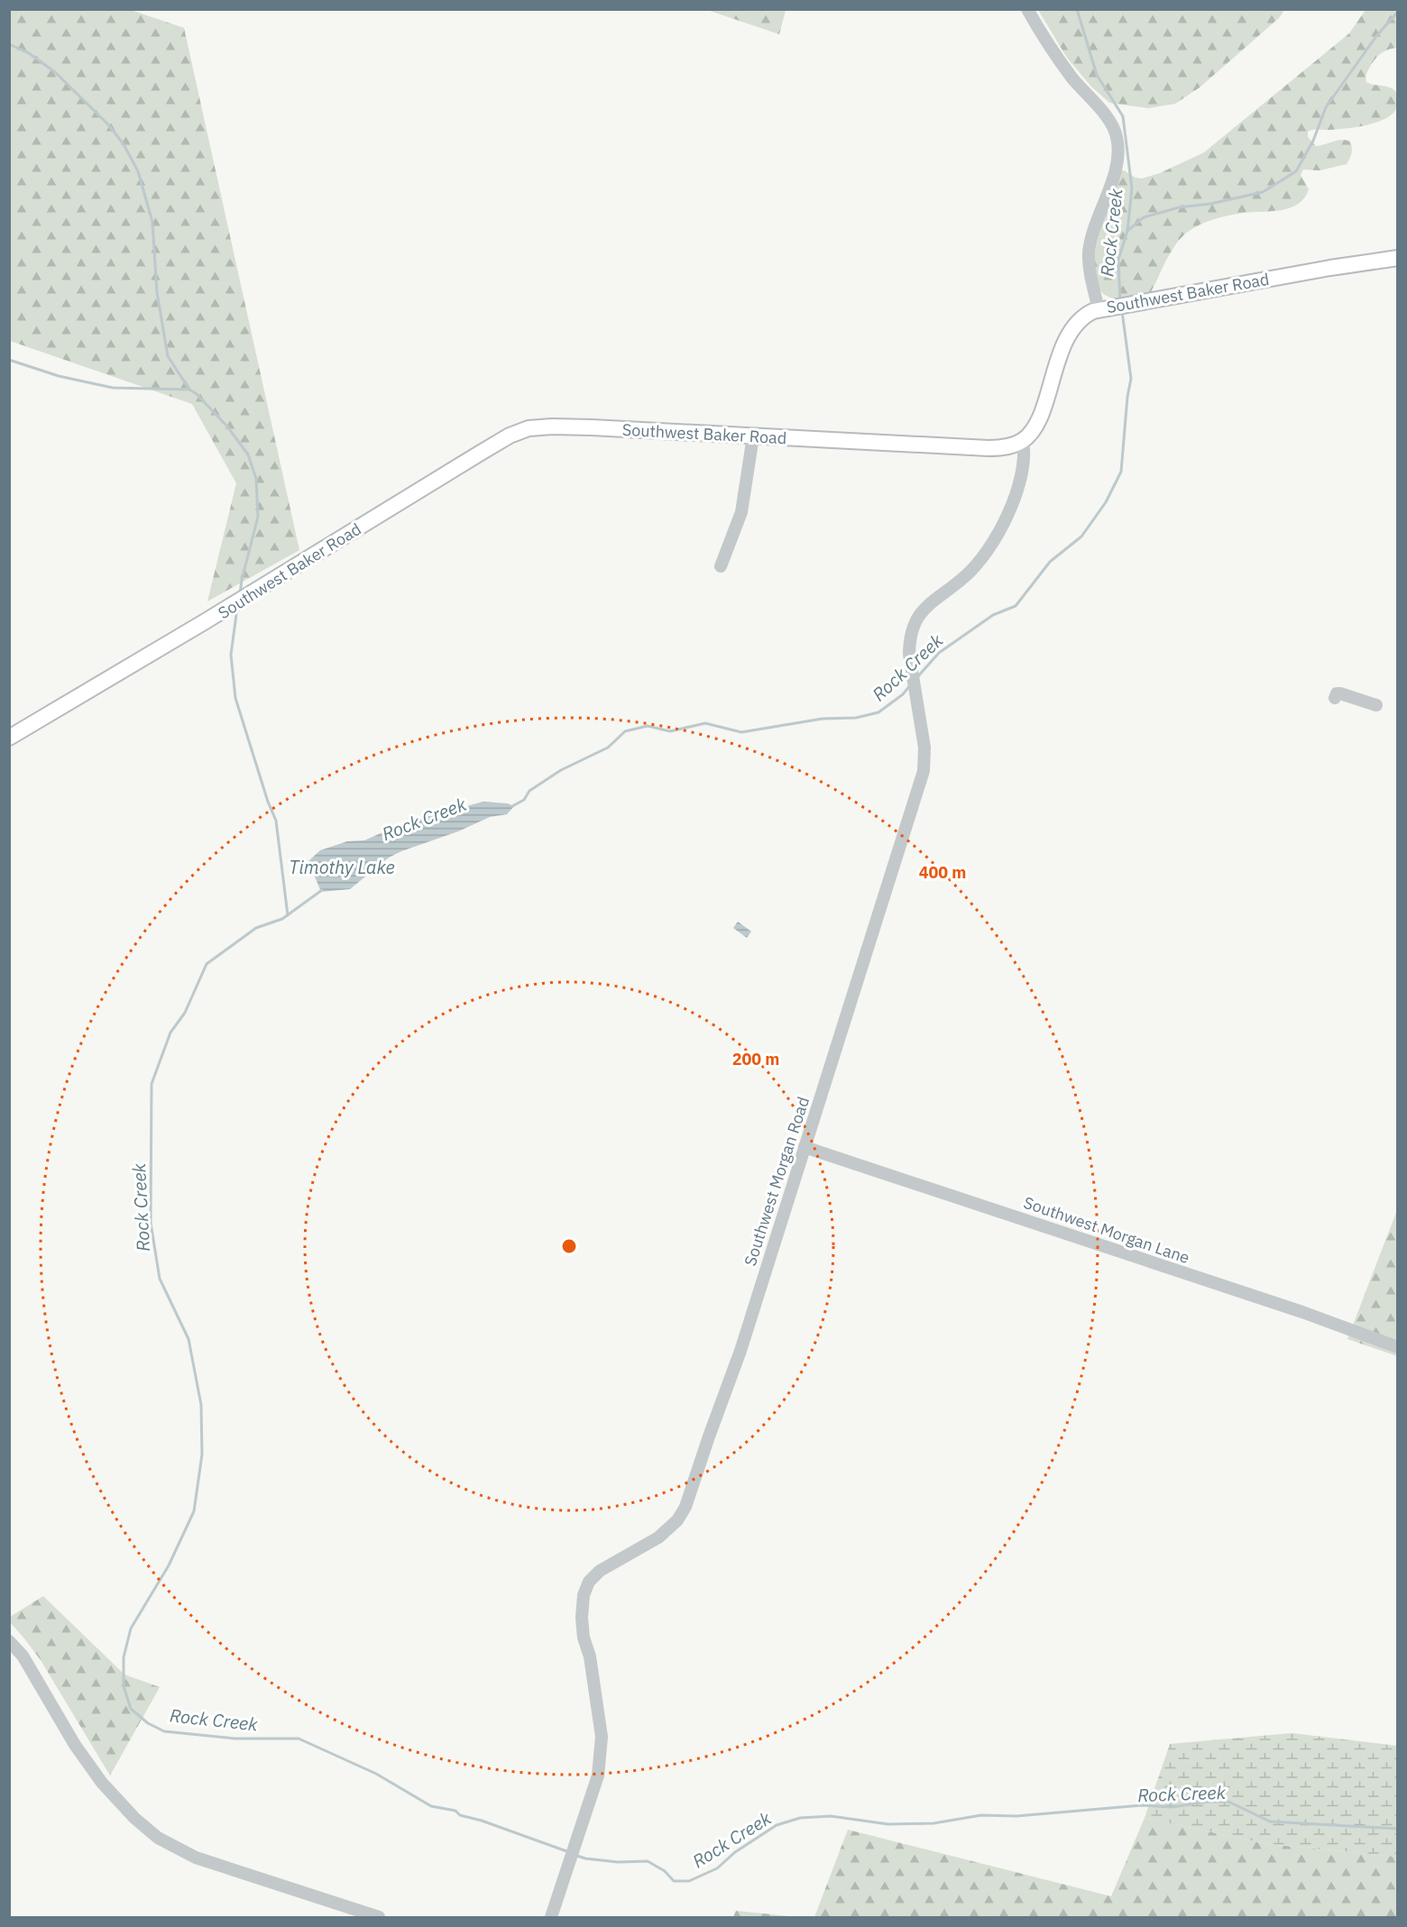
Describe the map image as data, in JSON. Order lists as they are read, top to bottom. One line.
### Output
{"streets":{"main road":["Southwest Baker Road"],"street":["Southwest Morgan Road","Southwest Morgan Lane"]},"crossings":[["Southwest Baker Road","Southwest Morgan Road"],["Southwest Morgan Road","Southwest Morgan Lane"]],"water":["Rock Creek","Timothy Lake"],"rings":["400 m","200 m"]}
